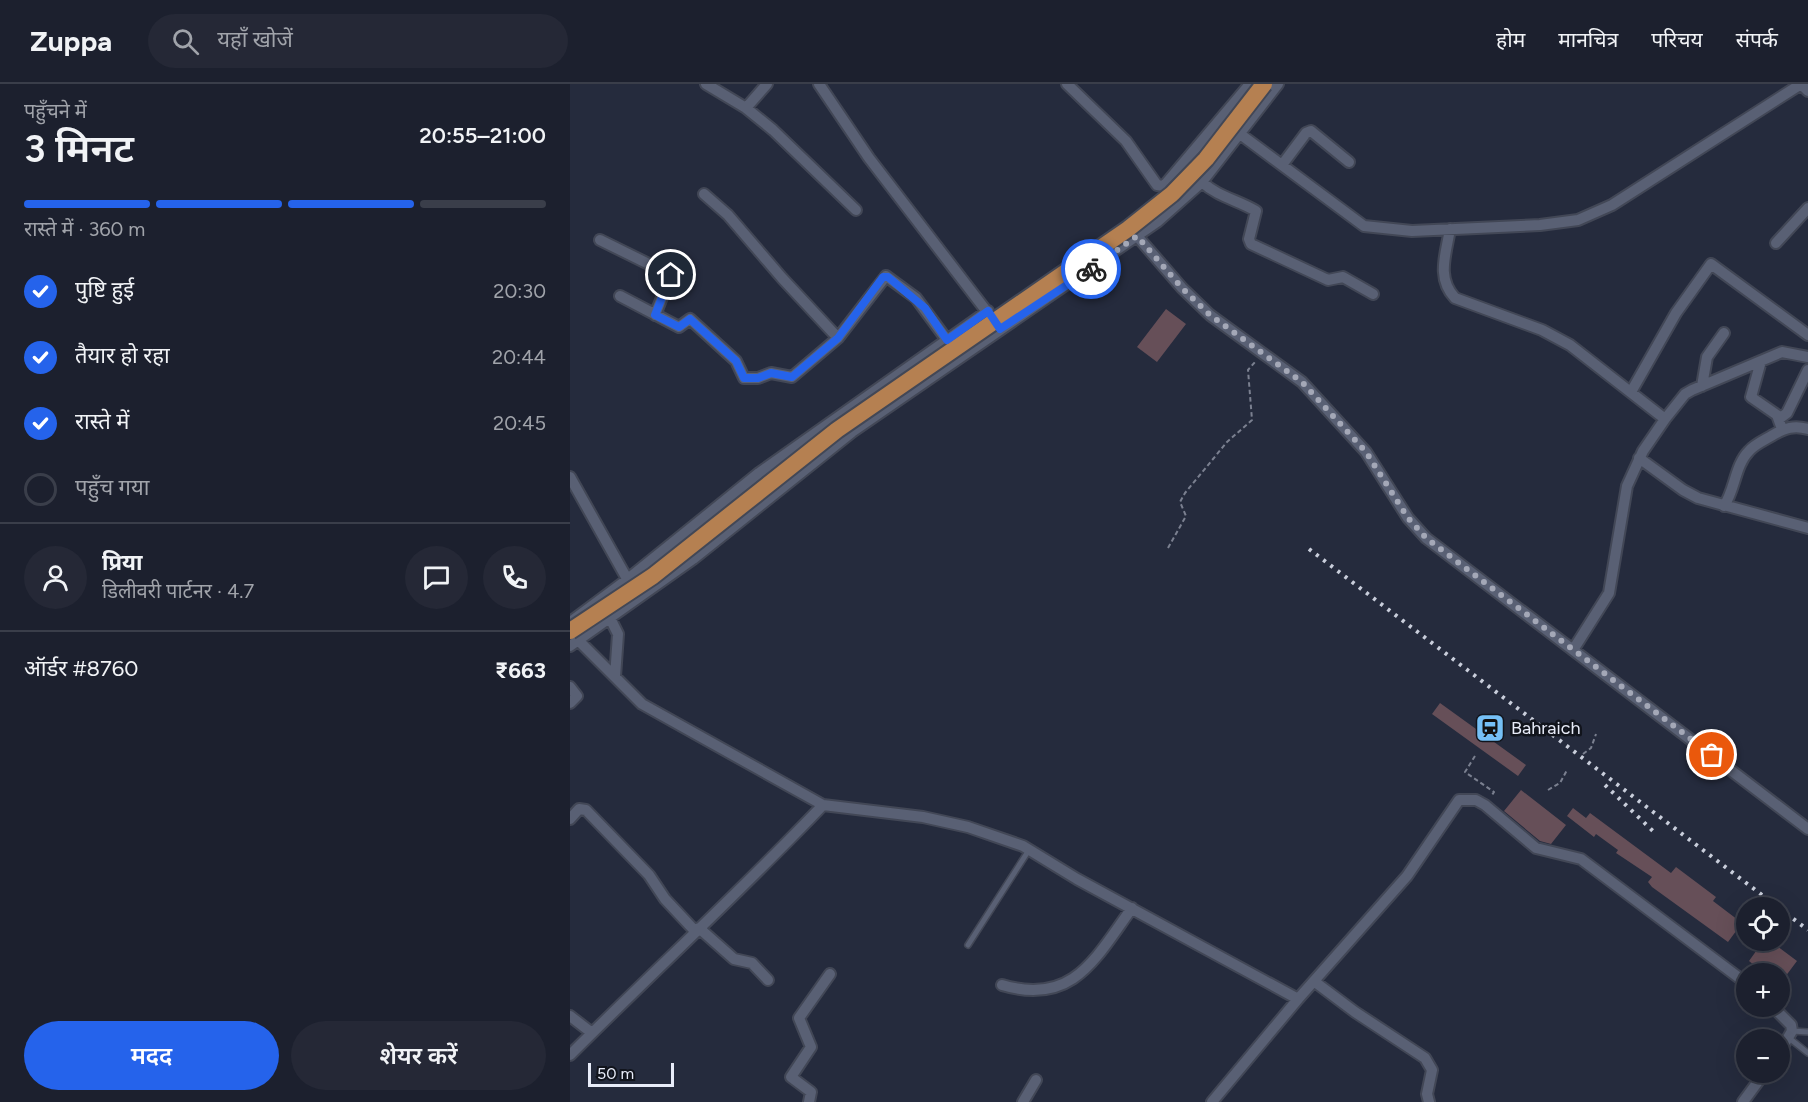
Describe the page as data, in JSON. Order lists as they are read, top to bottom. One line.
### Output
{"places":{"station":["Bahraich"]},"scale_bar":"50 m","page":{"header":"Zuppa","search":"यहाँ खोजें","nav":["होम","मानचित्र","परिचय","संपर्क"],"heading":["3 मिनट","पहुँचने में","20:55–21:00"],"panel":["प्रिया","डिलीवरी पार्टनर · 4.7","ऑर्डर #8760","₹663"],"bar":"रास्ते में · 360 m","list":[["पुष्टि हुई","20:30"],["तैयार हो रहा","20:44"],["रास्ते में","20:45"],"पहुँच गया"],"map_buttons":["+","−"],"buttons":["मदद","शेयर करें"],"scale":"50 m"}}
